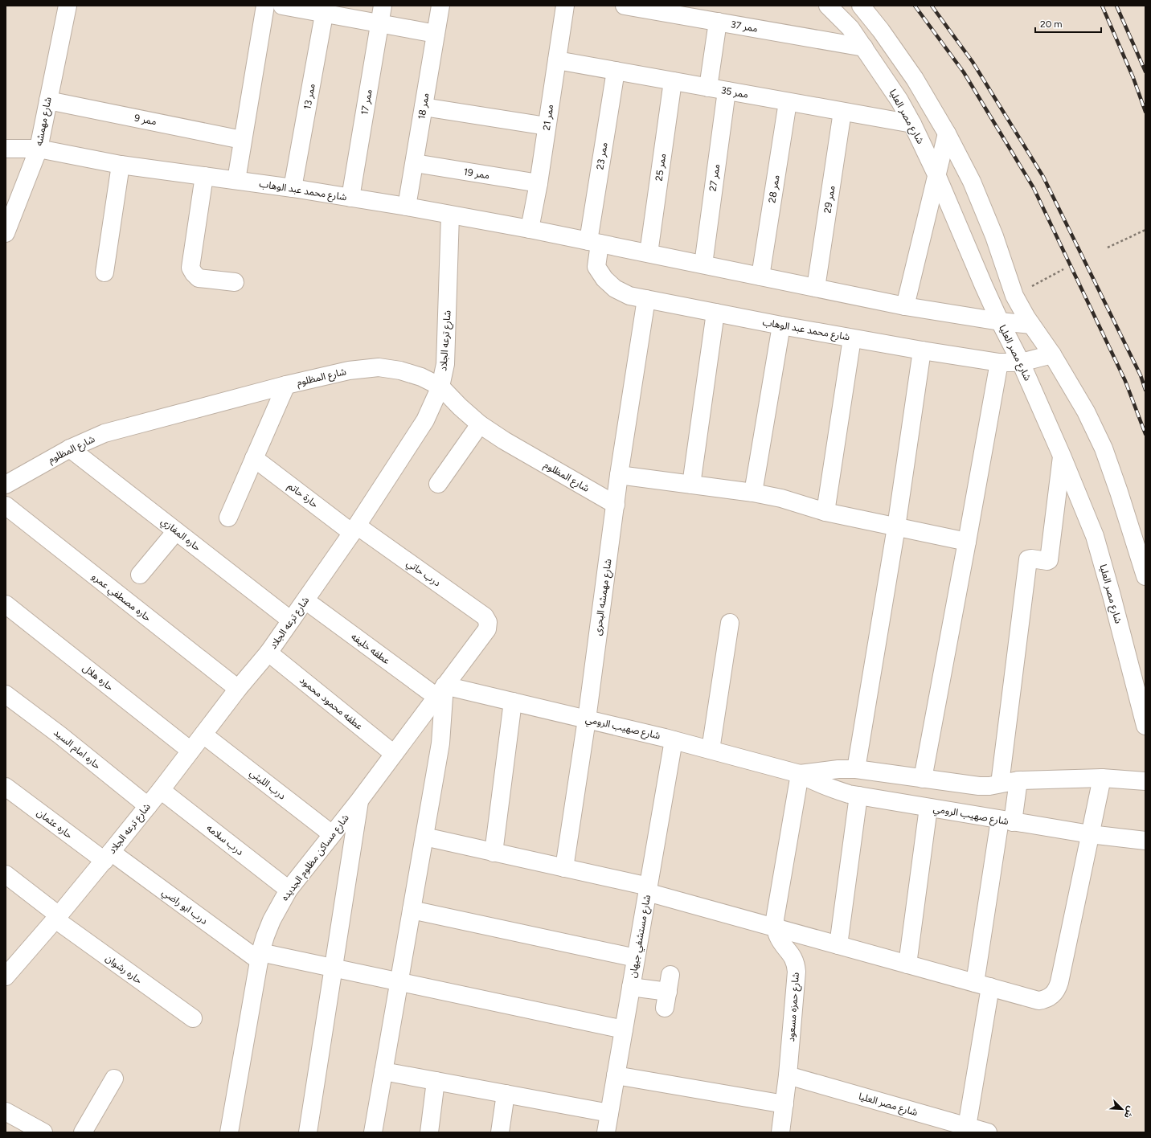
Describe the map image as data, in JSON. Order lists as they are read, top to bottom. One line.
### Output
{"streets":{"street":["ممر 37","ممر 35","ممر 13","ممر 17","ممر 18","شارع مصر العليا","ممر 21","ممر 9","شارع مهمشه","ممر 23","ممر 25","ممر 19","ممر 27","ممر 28","شارع محمد عبد الوهاب","ممر 29","شارع ترعه الجلاد","شارع المظلوم","حارة حاتم","حاره المغازي","درب حاتي","حاره مصطفي عمرو","شارع مهمشه البحرى","عطفه خليفه","حاره هلال","عطفه محمود محمود","شارع صهيب الرومي","حاره امام السيد","درب الليثي","حاره عثمان","درب سلامه","شارع مساكن مظلوم الجديده","درب ابو راضي","شارع مستشفي جيهان","حاره رشوان","شارع حمزه مسعود"]},"crossings":[["ممر 37","شارع مصر العليا"],["ممر 35","شارع مصر العليا"],["ممر 35","ممر 21"],["ممر 35","ممر 23"],["ممر 35","ممر 25"],["ممر 35","ممر 27"],["ممر 35","ممر 28"],["ممر 35","ممر 29"],["ممر 13","شارع محمد عبد الوهاب"],["ممر 17","شارع محمد عبد الوهاب"],["ممر 18","ممر 19"],["ممر 18","شارع محمد عبد الوهاب"],["شارع مصر العليا","شارع محمد عبد الوهاب"],["شارع مصر العليا","شارع حمزه مسعود"],["ممر 21","ممر 19"],["ممر 21","شارع محمد عبد الوهاب"],["ممر 9","شارع مهمشه"],["شارع مهمشه","شارع محمد عبد الوهاب"],["ممر 23","شارع محمد عبد الوهاب"],["ممر 25","شارع محمد عبد الوهاب"],["ممر 27","شارع محمد عبد الوهاب"],["ممر 28","شارع محمد عبد الوهاب"],["شارع محمد عبد الوهاب","ممر 29"],["شارع محمد عبد الوهاب","شارع ترعه الجلاد"],["شارع محمد عبد الوهاب","شارع مهمشه البحرى"],["شارع ترعه الجلاد","شارع المظلوم"],["شارع ترعه الجلاد","حارة حاتم"],["شارع ترعه الجلاد","حاره المغازي"],["شارع ترعه الجلاد","درب حاتي"],["شارع ترعه الجلاد","حاره مصطفي عمرو"],["شارع ترعه الجلاد","عطفه خليفه"],["شارع ترعه الجلاد","حاره هلال"],["شارع ترعه الجلاد","عطفه محمود محمود"],["شارع ترعه الجلاد","حاره امام السيد"],["شارع ترعه الجلاد","درب الليثي"],["شارع ترعه الجلاد","حاره عثمان"],["شارع ترعه الجلاد","درب سلامه"],["شارع ترعه الجلاد","درب ابو راضي"],["شارع ترعه الجلاد","حاره رشوان"],["شارع المظلوم","حاره المغازي"],["شارع المظلوم","شارع مهمشه البحرى"],["حارة حاتم","درب حاتي"],["درب حاتي","شارع مساكن مظلوم الجديده"],["شارع مهمشه البحرى","شارع صهيب الرومي"],["عطفه خليفه","شارع صهيب الرومي"],["عطفه خليفه","شارع مساكن مظلوم الجديده"],["عطفه محمود محمود","شارع مساكن مظلوم الجديده"],["شارع صهيب الرومي","شارع مساكن مظلوم الجديده"],["شارع صهيب الرومي","شارع مستشفي جيهان"],["شارع صهيب الرومي","شارع حمزه مسعود"],["درب الليثي","شارع مساكن مظلوم الجديده"],["حاره عثمان","درب ابو راضي"],["درب سلامه","شارع مساكن مظلوم الجديده"],["شارع مساكن مظلوم الجديده","درب ابو راضي"]],"scale_bar":"20 m","north":"bottom right"}
